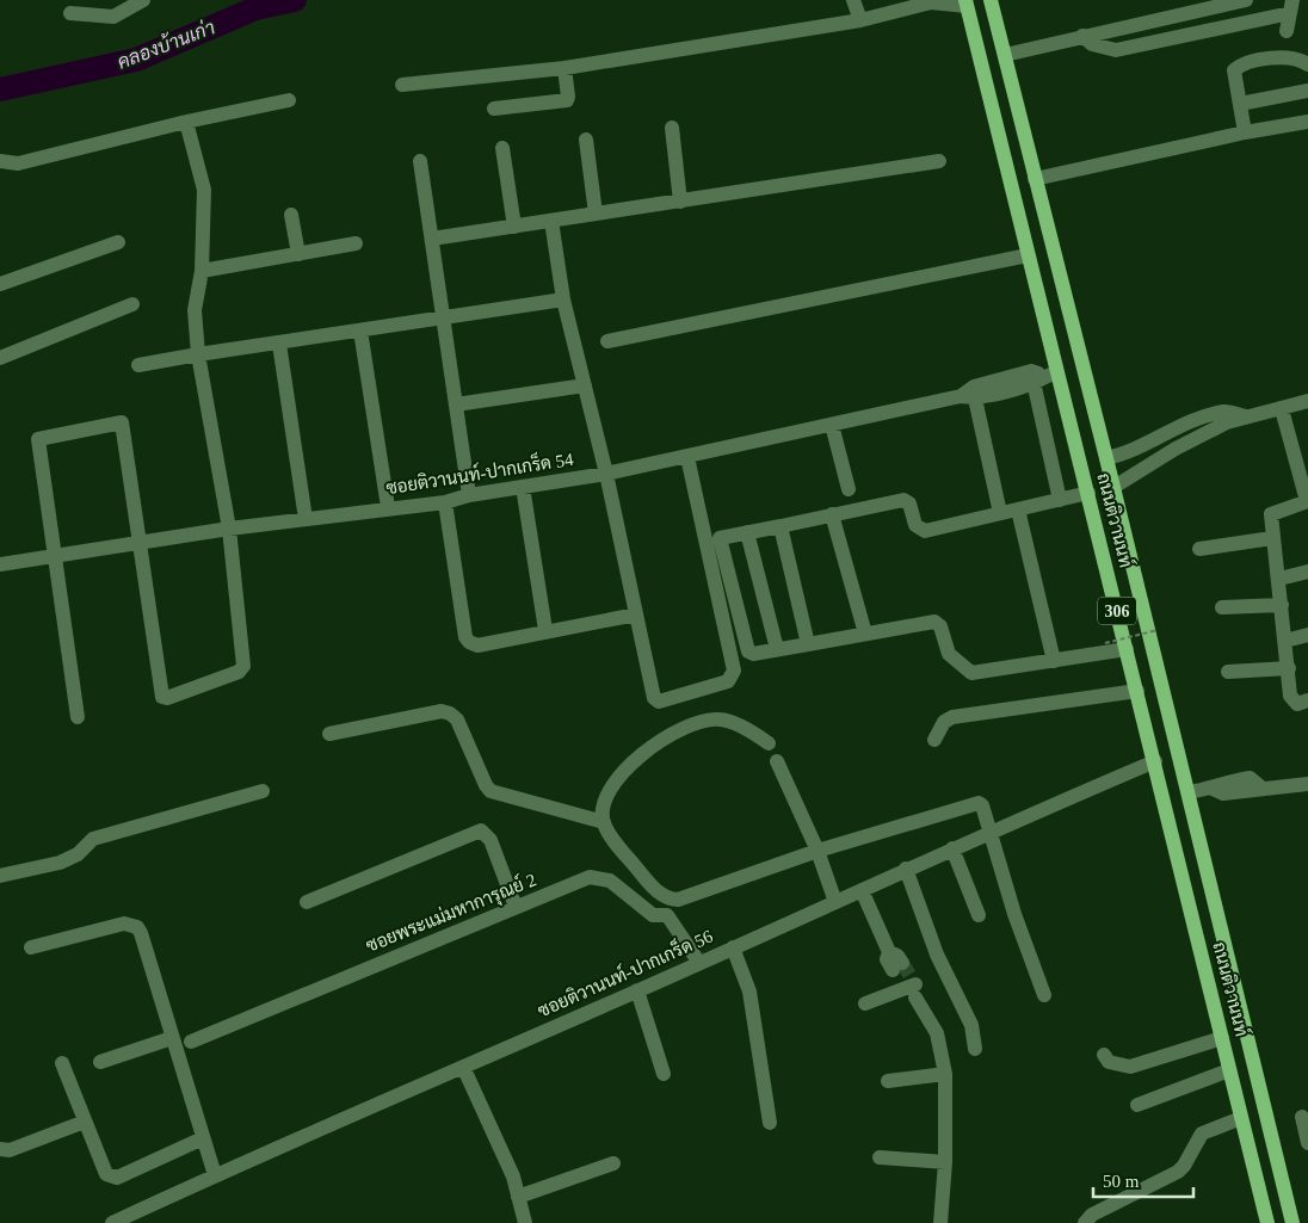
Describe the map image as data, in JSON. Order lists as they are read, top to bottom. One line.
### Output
{"streets":{"main road":["ถนนติวานนท์","306"],"street":["ซอยติวานนท์-ปากเกร็ด 54","ซอยพระแม่มหาการุณย์ 2","ซอยติวานนท์-ปากเกร็ด 56"]},"crossings":[["ซอยติวานนท์-ปากเกร็ด 54","ถนนติวานนท์"],["ถนนติวานนท์","ซอยติวานนท์-ปากเกร็ด 56"],["ซอยพระแม่มหาการุณย์ 2","ซอยติวานนท์-ปากเกร็ด 56"]],"water":["คลองบ้านเก่า"],"scale_bar":"50 m"}
